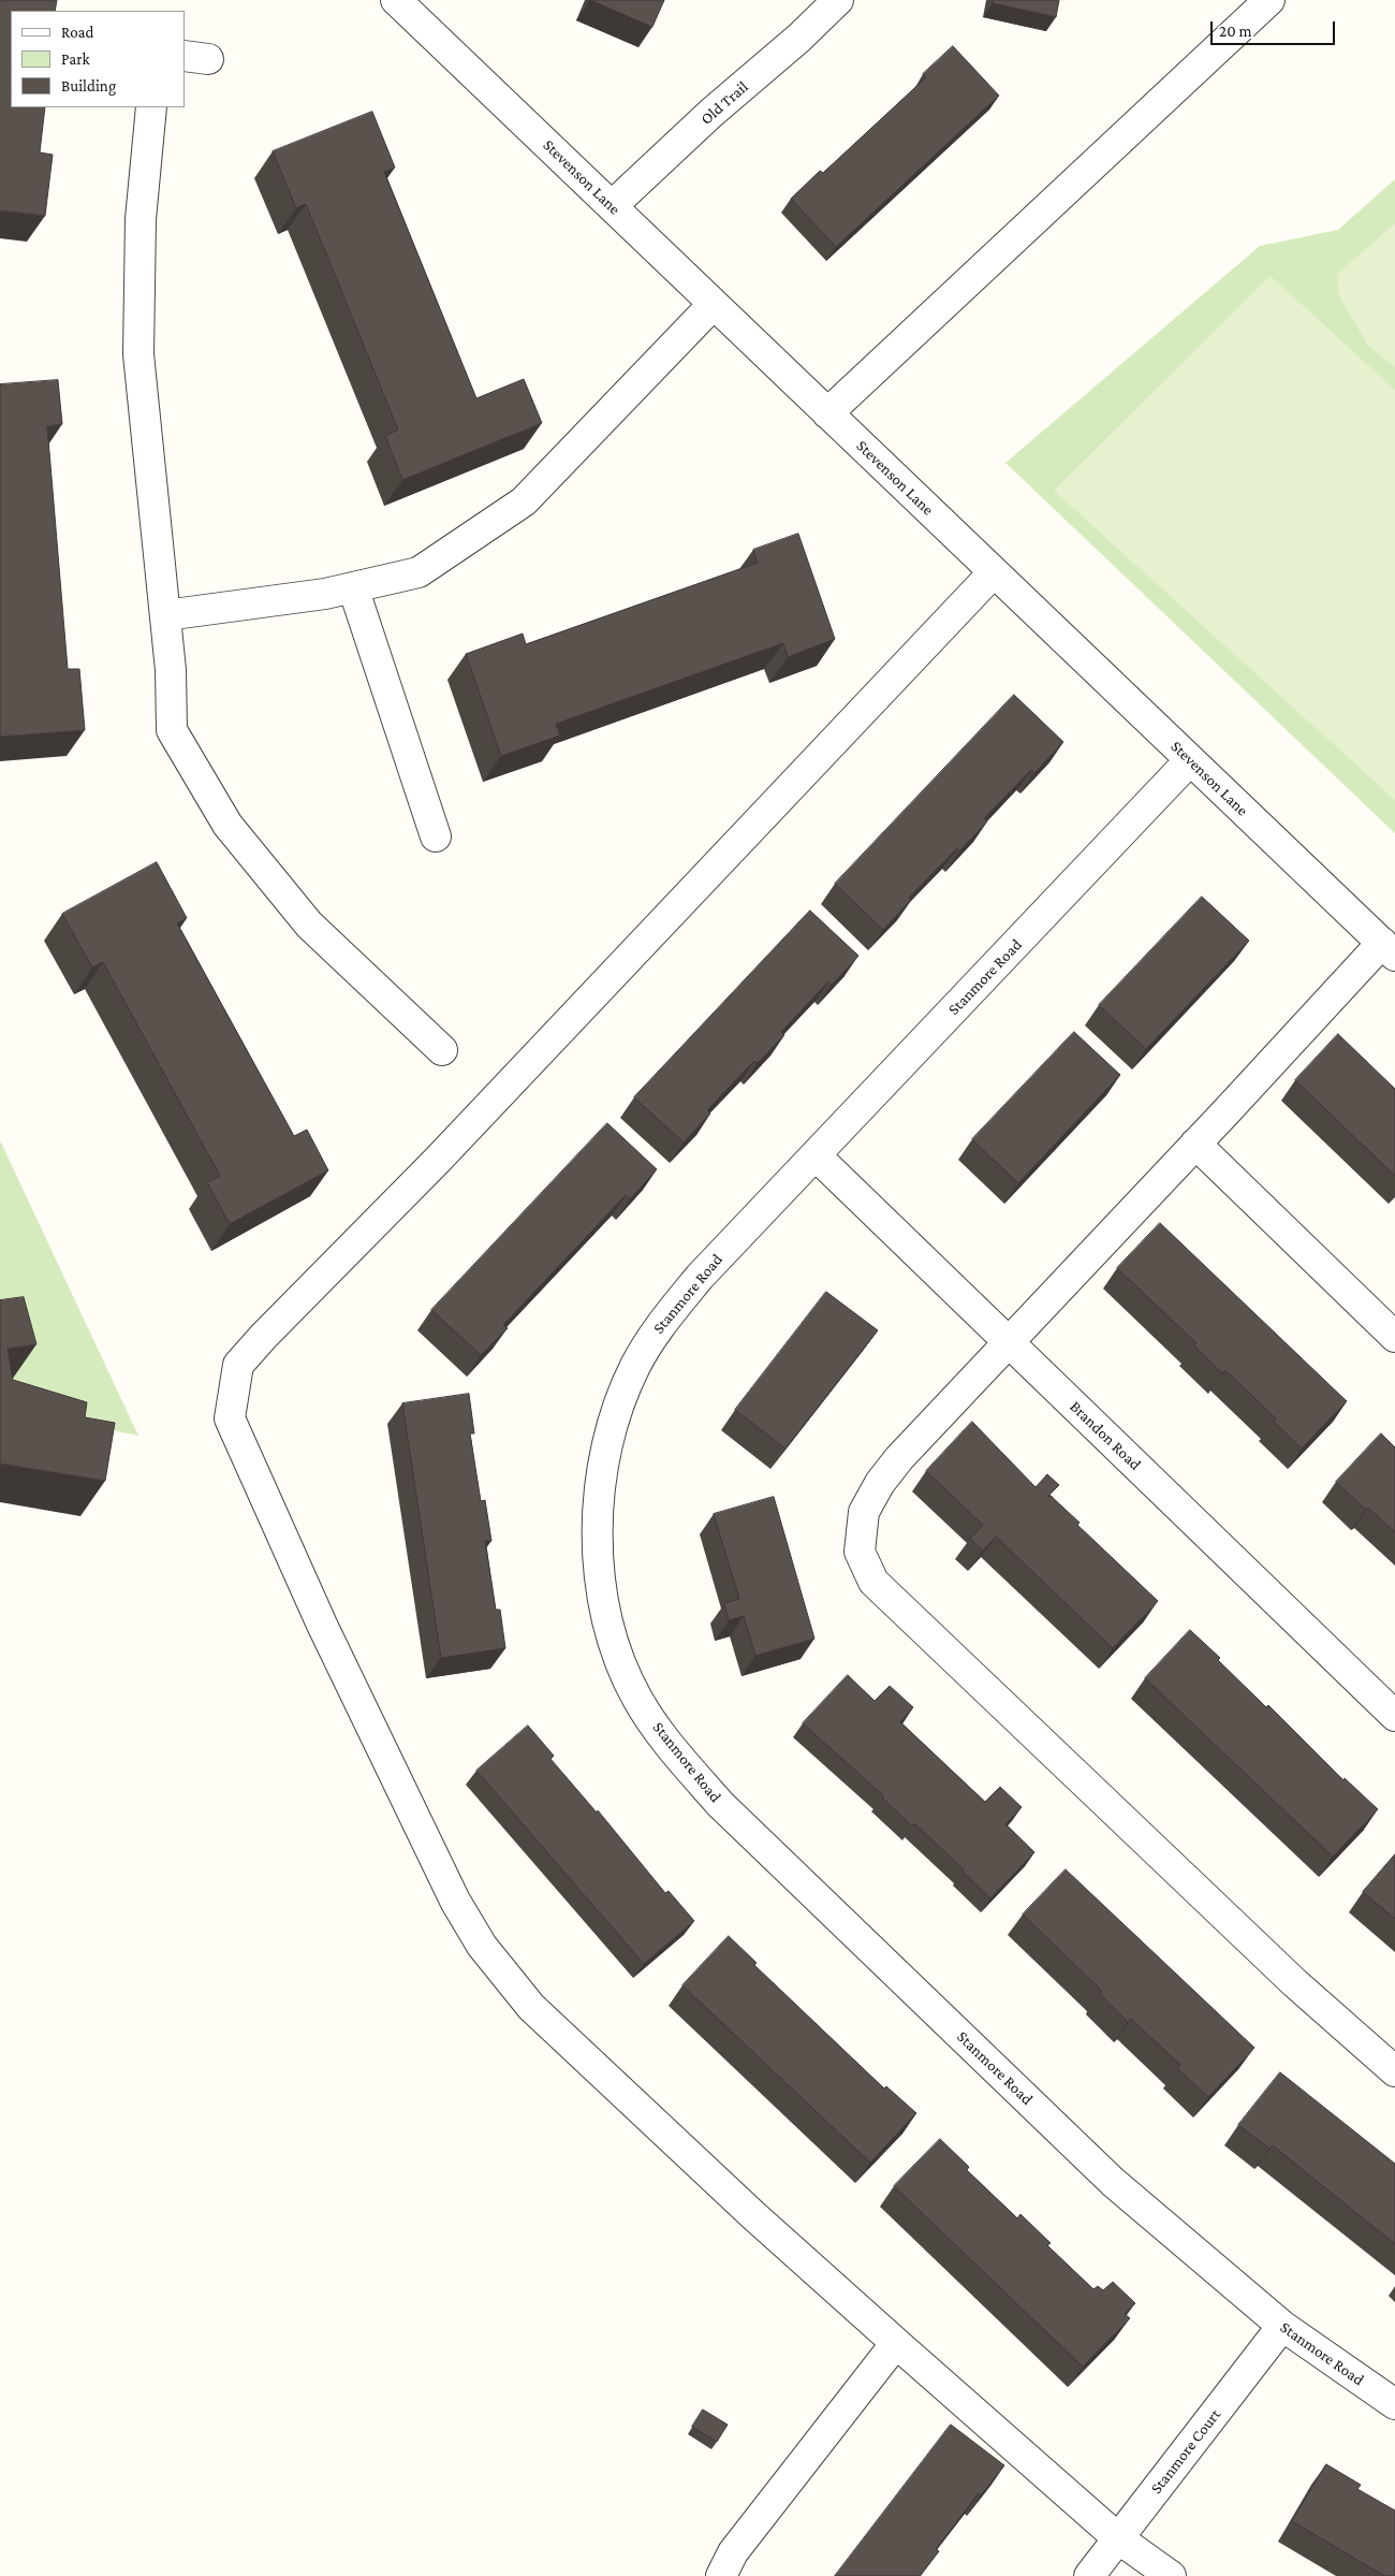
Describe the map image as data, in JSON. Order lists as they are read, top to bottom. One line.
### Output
{"streets":{"street":["Old Trail","Stevenson Lane","Stanmore Road","Brandon Road","Stanmore Court"]},"crossings":[["Old Trail","Stevenson Lane"],["Stevenson Lane","Stanmore Road"],["Stanmore Road","Brandon Road"],["Stanmore Road","Stanmore Court"]],"legend":["Road","Park","Building"],"scale_bar":"20 m"}
